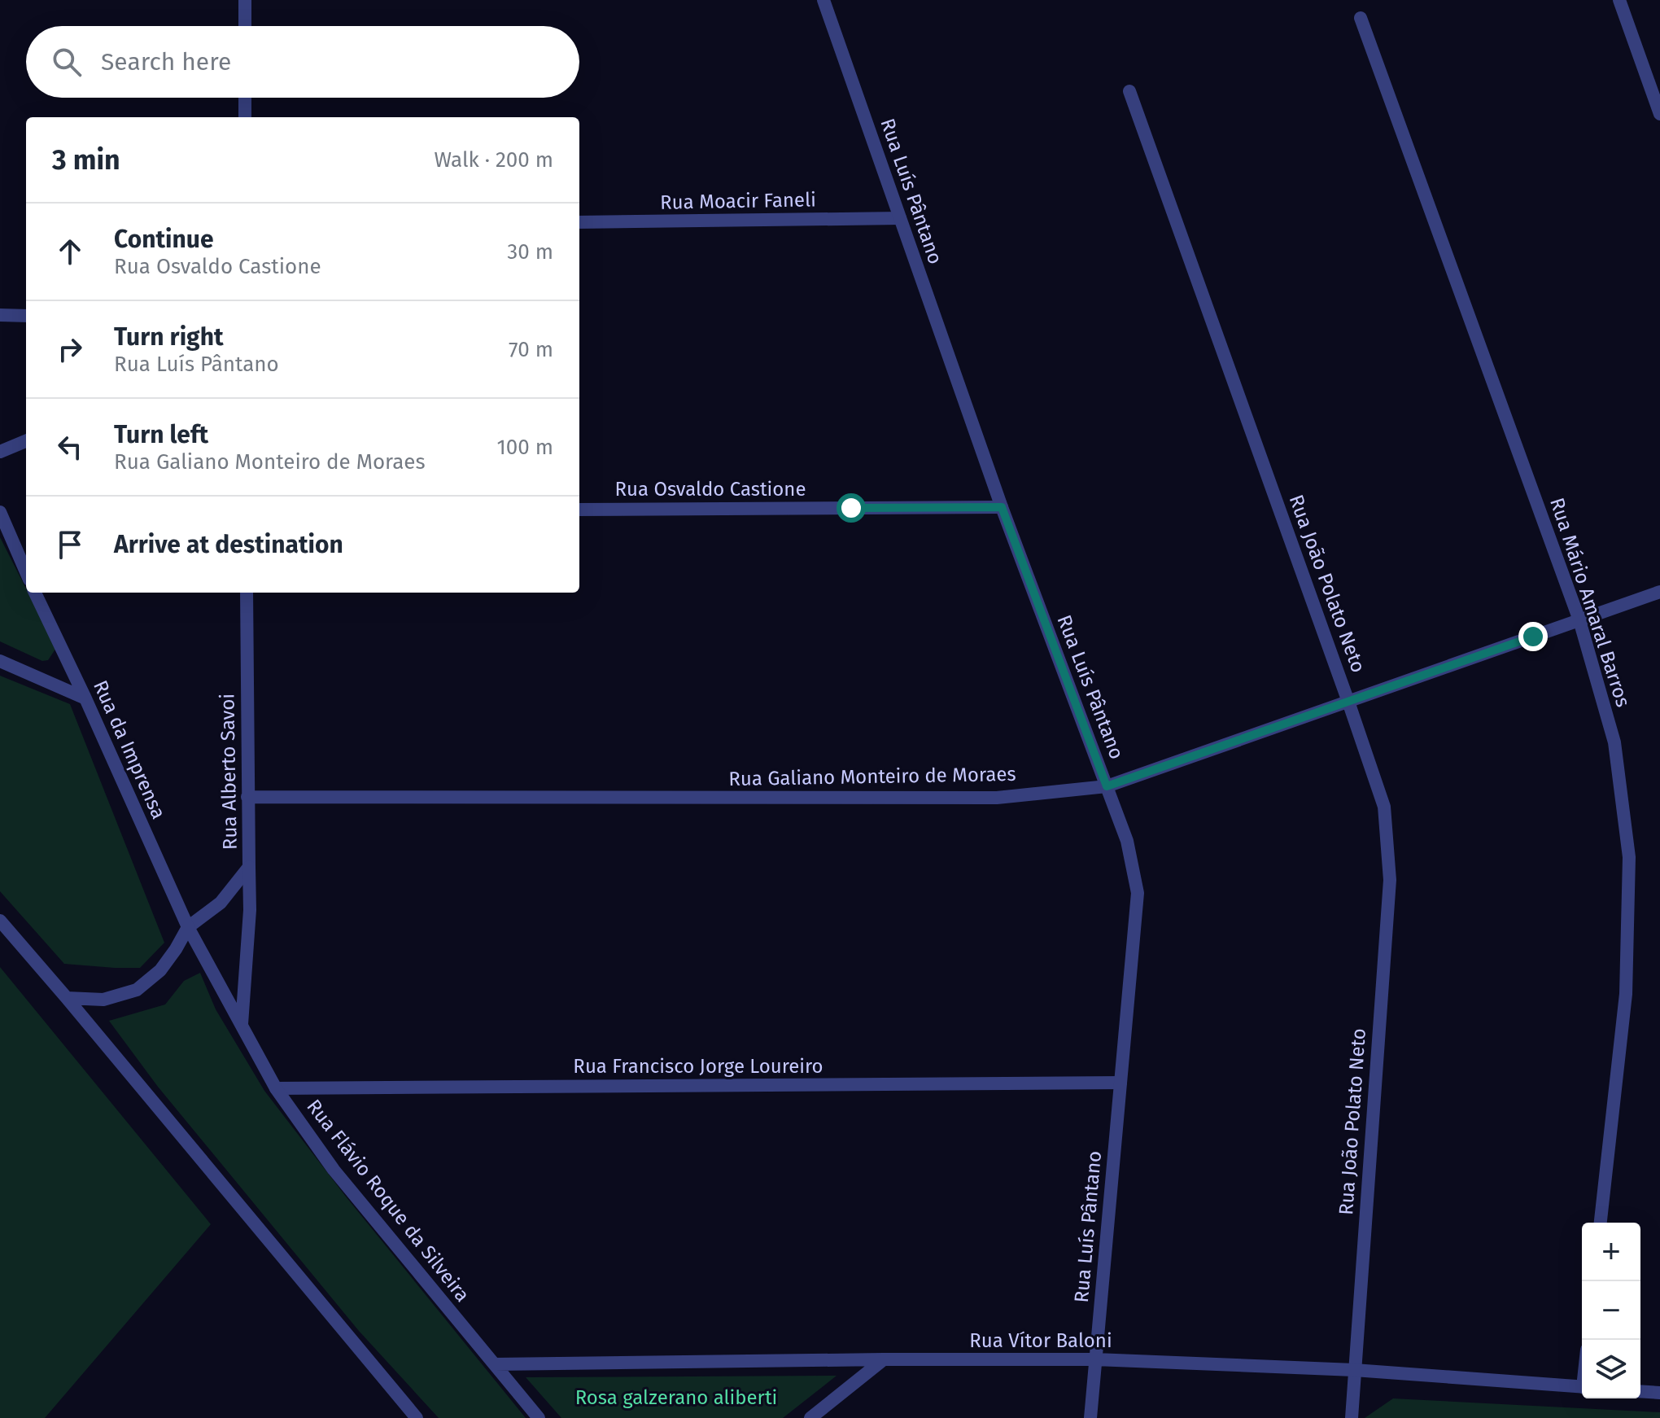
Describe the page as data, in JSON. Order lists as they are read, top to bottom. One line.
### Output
{"streets":{"street":["Rua Luís Pântano","Rua Moacir Faneli","Rua Osvaldo Castione","Rua João Polato Neto","Rua Mário Amaral Barros","Rua da Imprensa","Rua Alberto Savoi","Rua Galiano Monteiro de Moraes","Rua Francisco Jorge Loureiro","Rua Flávio Roque da Silveira","Rua Vítor Baloni"]},"crossings":[["Rua Luís Pântano","Rua Moacir Faneli"],["Rua Luís Pântano","Rua Osvaldo Castione"],["Rua Luís Pântano","Rua Galiano Monteiro de Moraes"],["Rua Luís Pântano","Rua Francisco Jorge Loureiro"],["Rua Luís Pântano","Rua Vítor Baloni"],["Rua João Polato Neto","Rua Galiano Monteiro de Moraes"],["Rua João Polato Neto","Rua Vítor Baloni"],["Rua Mário Amaral Barros","Rua Galiano Monteiro de Moraes"],["Rua da Imprensa","Rua Alberto Savoi"],["Rua da Imprensa","Rua Flávio Roque da Silveira"],["Rua Alberto Savoi","Rua Galiano Monteiro de Moraes"],["Rua Alberto Savoi","Rua Flávio Roque da Silveira"],["Rua Francisco Jorge Loureiro","Rua Flávio Roque da Silveira"],["Rua Flávio Roque da Silveira","Rua Vítor Baloni"]],"parks":["Rosa galzerano aliberti"],"page":{"search":"Search here","heading":["3 min","Walk · 200 m"],"list":[["Continue","Rua Osvaldo Castione","30 m"],["Turn right","Rua Luís Pântano","70 m"],["Turn left","Rua Galiano Monteiro de Moraes","100 m"],"Arrive at destination"],"map_buttons":["+","−"]}}
